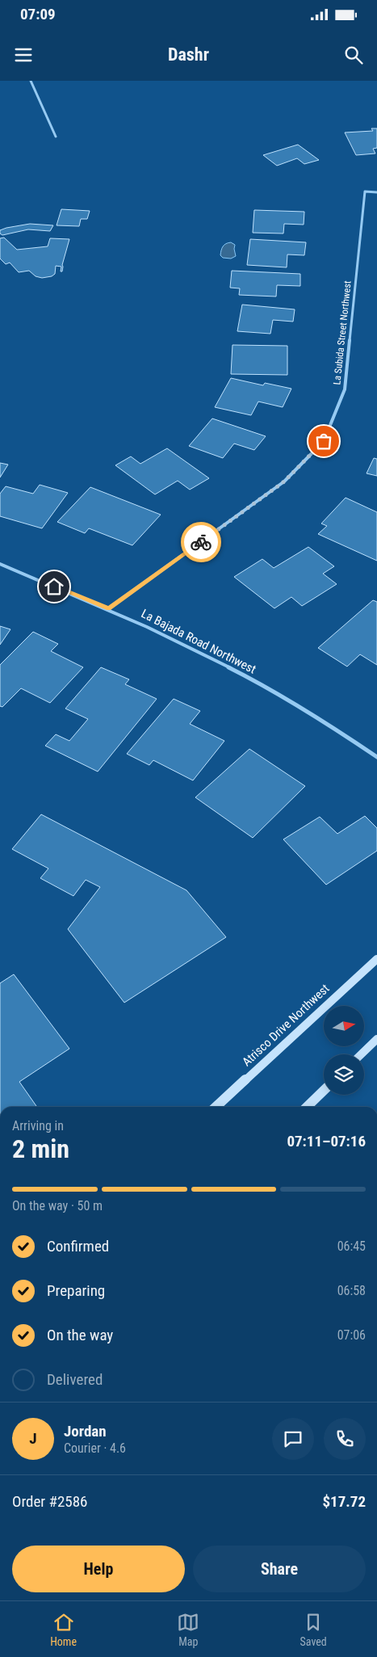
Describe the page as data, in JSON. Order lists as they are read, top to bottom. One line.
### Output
{"streets":{"main road":["Atrisco Drive Northwest"],"street":["La Subida Street Northwest","La Bajada Road Northwest"]},"crossings":[["La Subida Street Northwest","La Bajada Road Northwest"]],"north":"right","page":{"status":"07:09","header":"Dashr","heading":["2 min","Arriving in","07:11–07:16"],"panel":["Jordan","Courier · 4.6","Order #2586","$17.72"],"bar":"On the way · 50 m","list":[["Confirmed","06:45"],["Preparing","06:58"],["On the way","07:06"],"Delivered"],"round":"J","buttons":["Help","Share"],"tabs":["Home","Map","Saved"]}}
